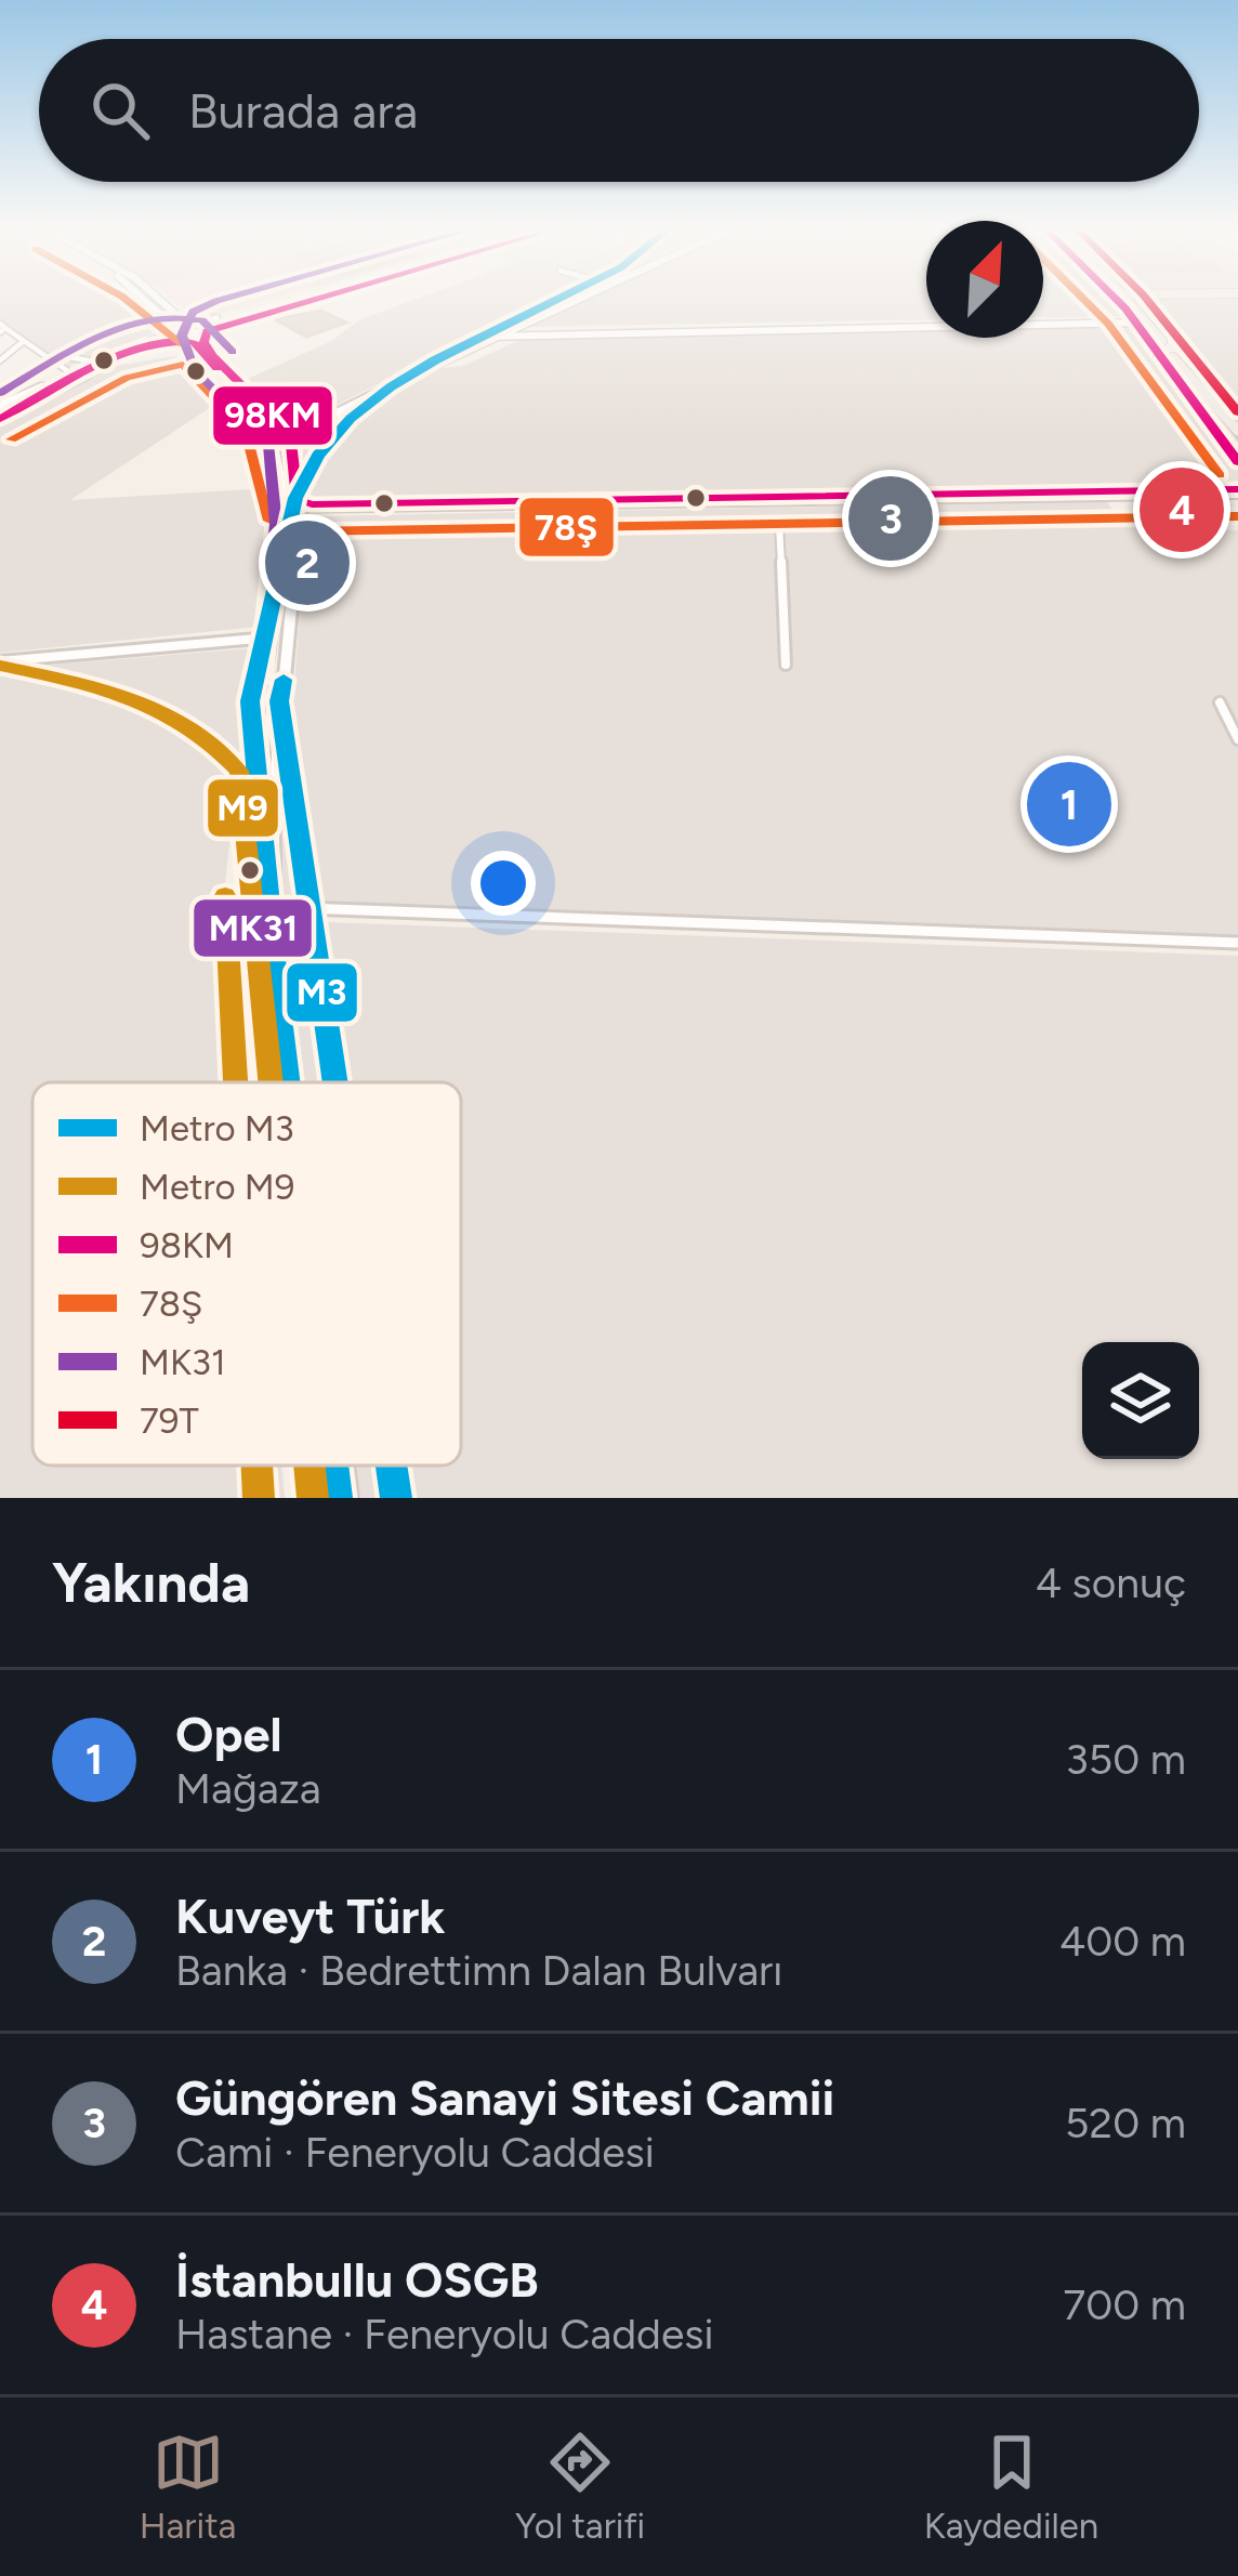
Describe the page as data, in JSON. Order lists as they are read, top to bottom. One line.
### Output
{"lines":["metro line M3","transit line 98KM","transit line 78Ş","transit line MK31","transit line 79T","metro line M9"],"legend":["Metro M3","Metro M9","98KM","78Ş","MK31","79T"],"north":"top right","page":{"search":"Burada ara","pins":["4","3","2","1"],"heading":["Yakında","4 sonuç"],"list":[{"mark":"1","name":"Opel","note":"Mağaza","value":"350 m"},{"mark":"2","name":"Kuveyt Türk","note":"Banka · Bedrettimn Dalan Bulvarı","value":"400 m"},{"mark":"3","name":"Güngören Sanayi Sitesi Camii","note":"Cami · Feneryolu Caddesi","value":"520 m"},{"mark":"4","name":"İstanbullu OSGB","note":"Hastane · Feneryolu Caddesi","value":"700 m"}],"nav":["Harita","Yol tarifi","Kaydedilen"]}}
